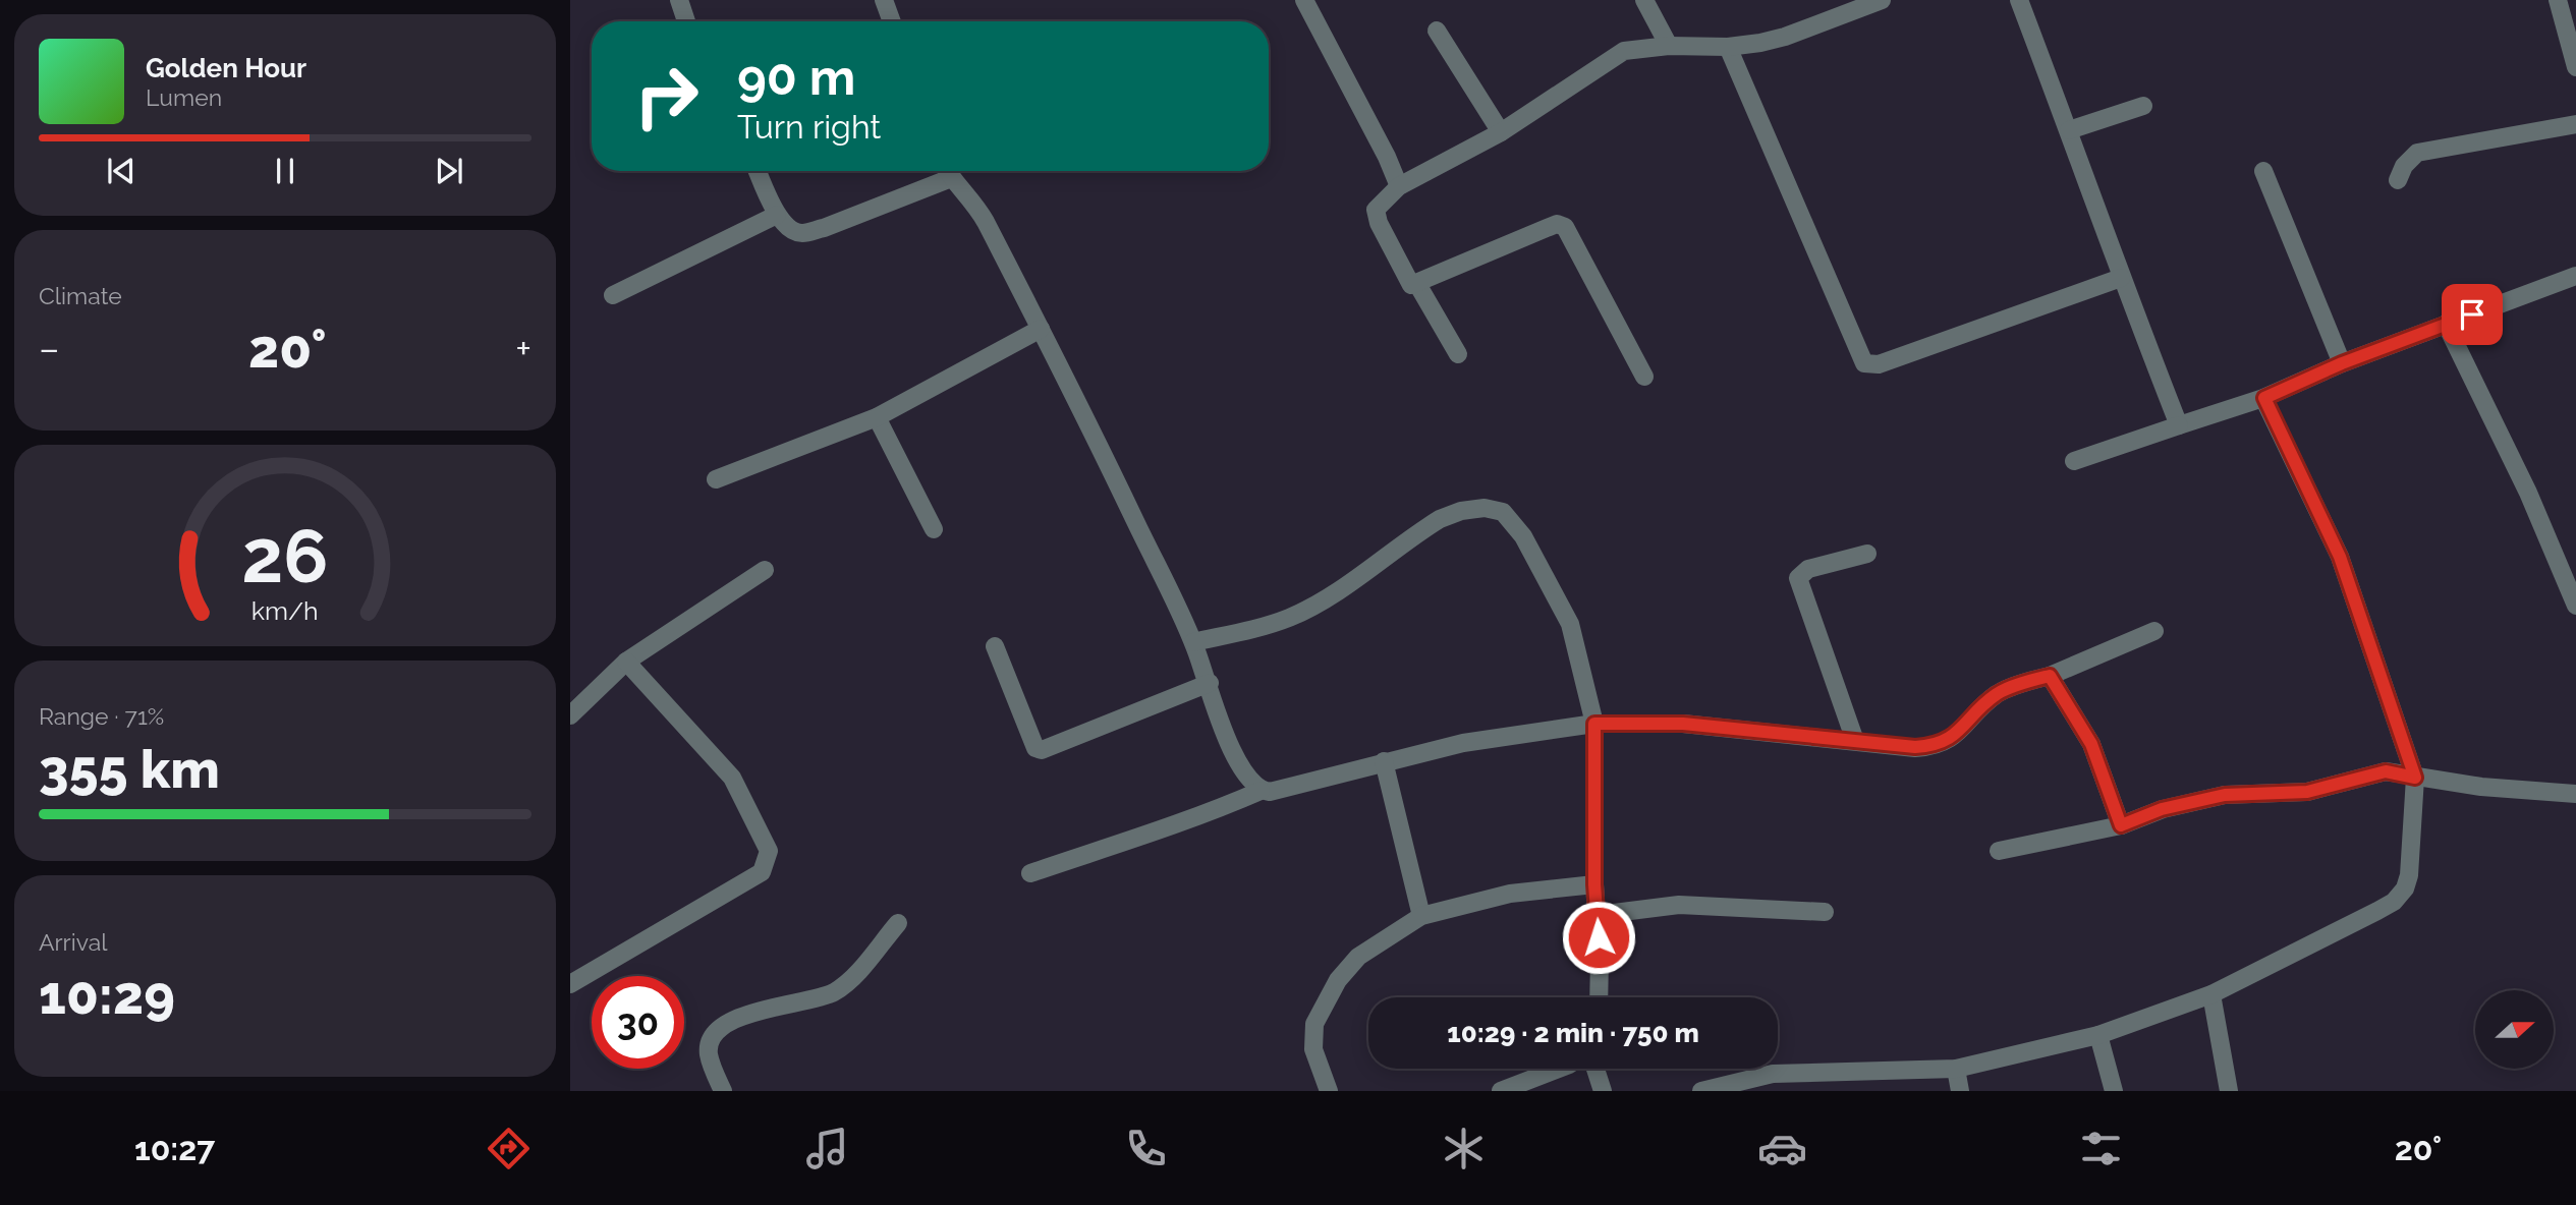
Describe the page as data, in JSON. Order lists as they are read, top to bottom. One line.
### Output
{"north":"right","page":{"turn":["90 m","Turn right"],"song":["Golden Hour","Lumen"],"tile":["Climate",["Range · 71%","355 km"],["Arrival","10:29"]],"heat":["−","20°","+"],"limit":"30","trip":"10:29 · 2 min · 750 m","tabs":["10:27","20°"],"gauge":["26","km/h"]}}
